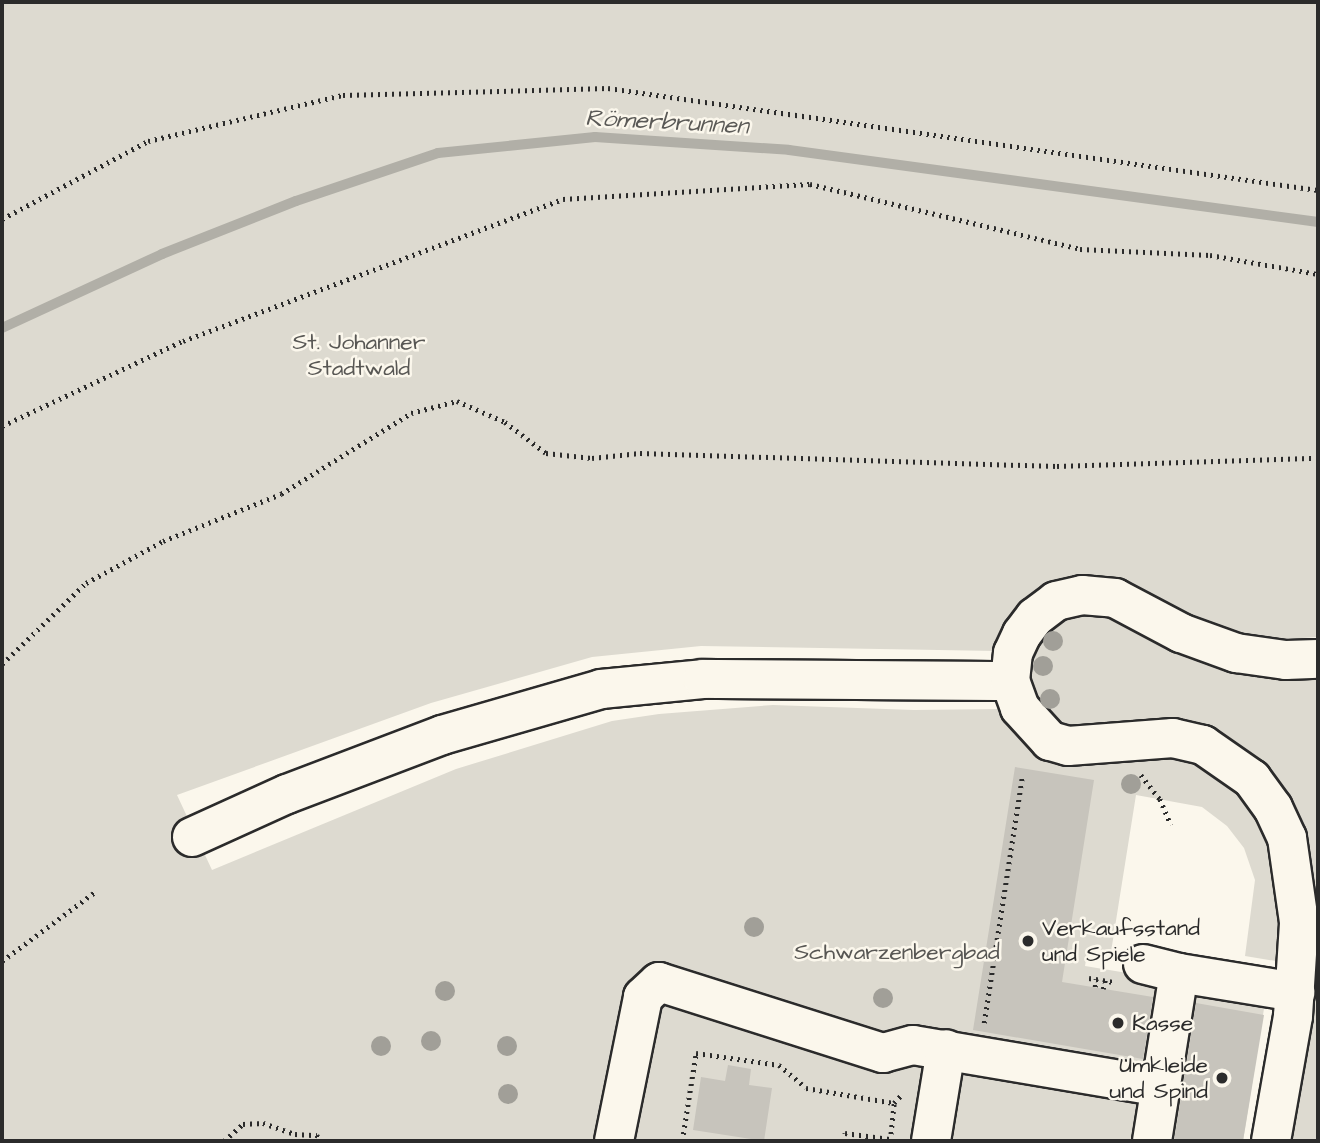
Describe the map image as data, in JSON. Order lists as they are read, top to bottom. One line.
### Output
{"water":["Römerbrunnen"],"parks":["St. Johanner Stadtwald","Schwarzenbergbad"],"places":["Verkaufsstand und Spiele","Kasse","Umkleide und Spind"]}
